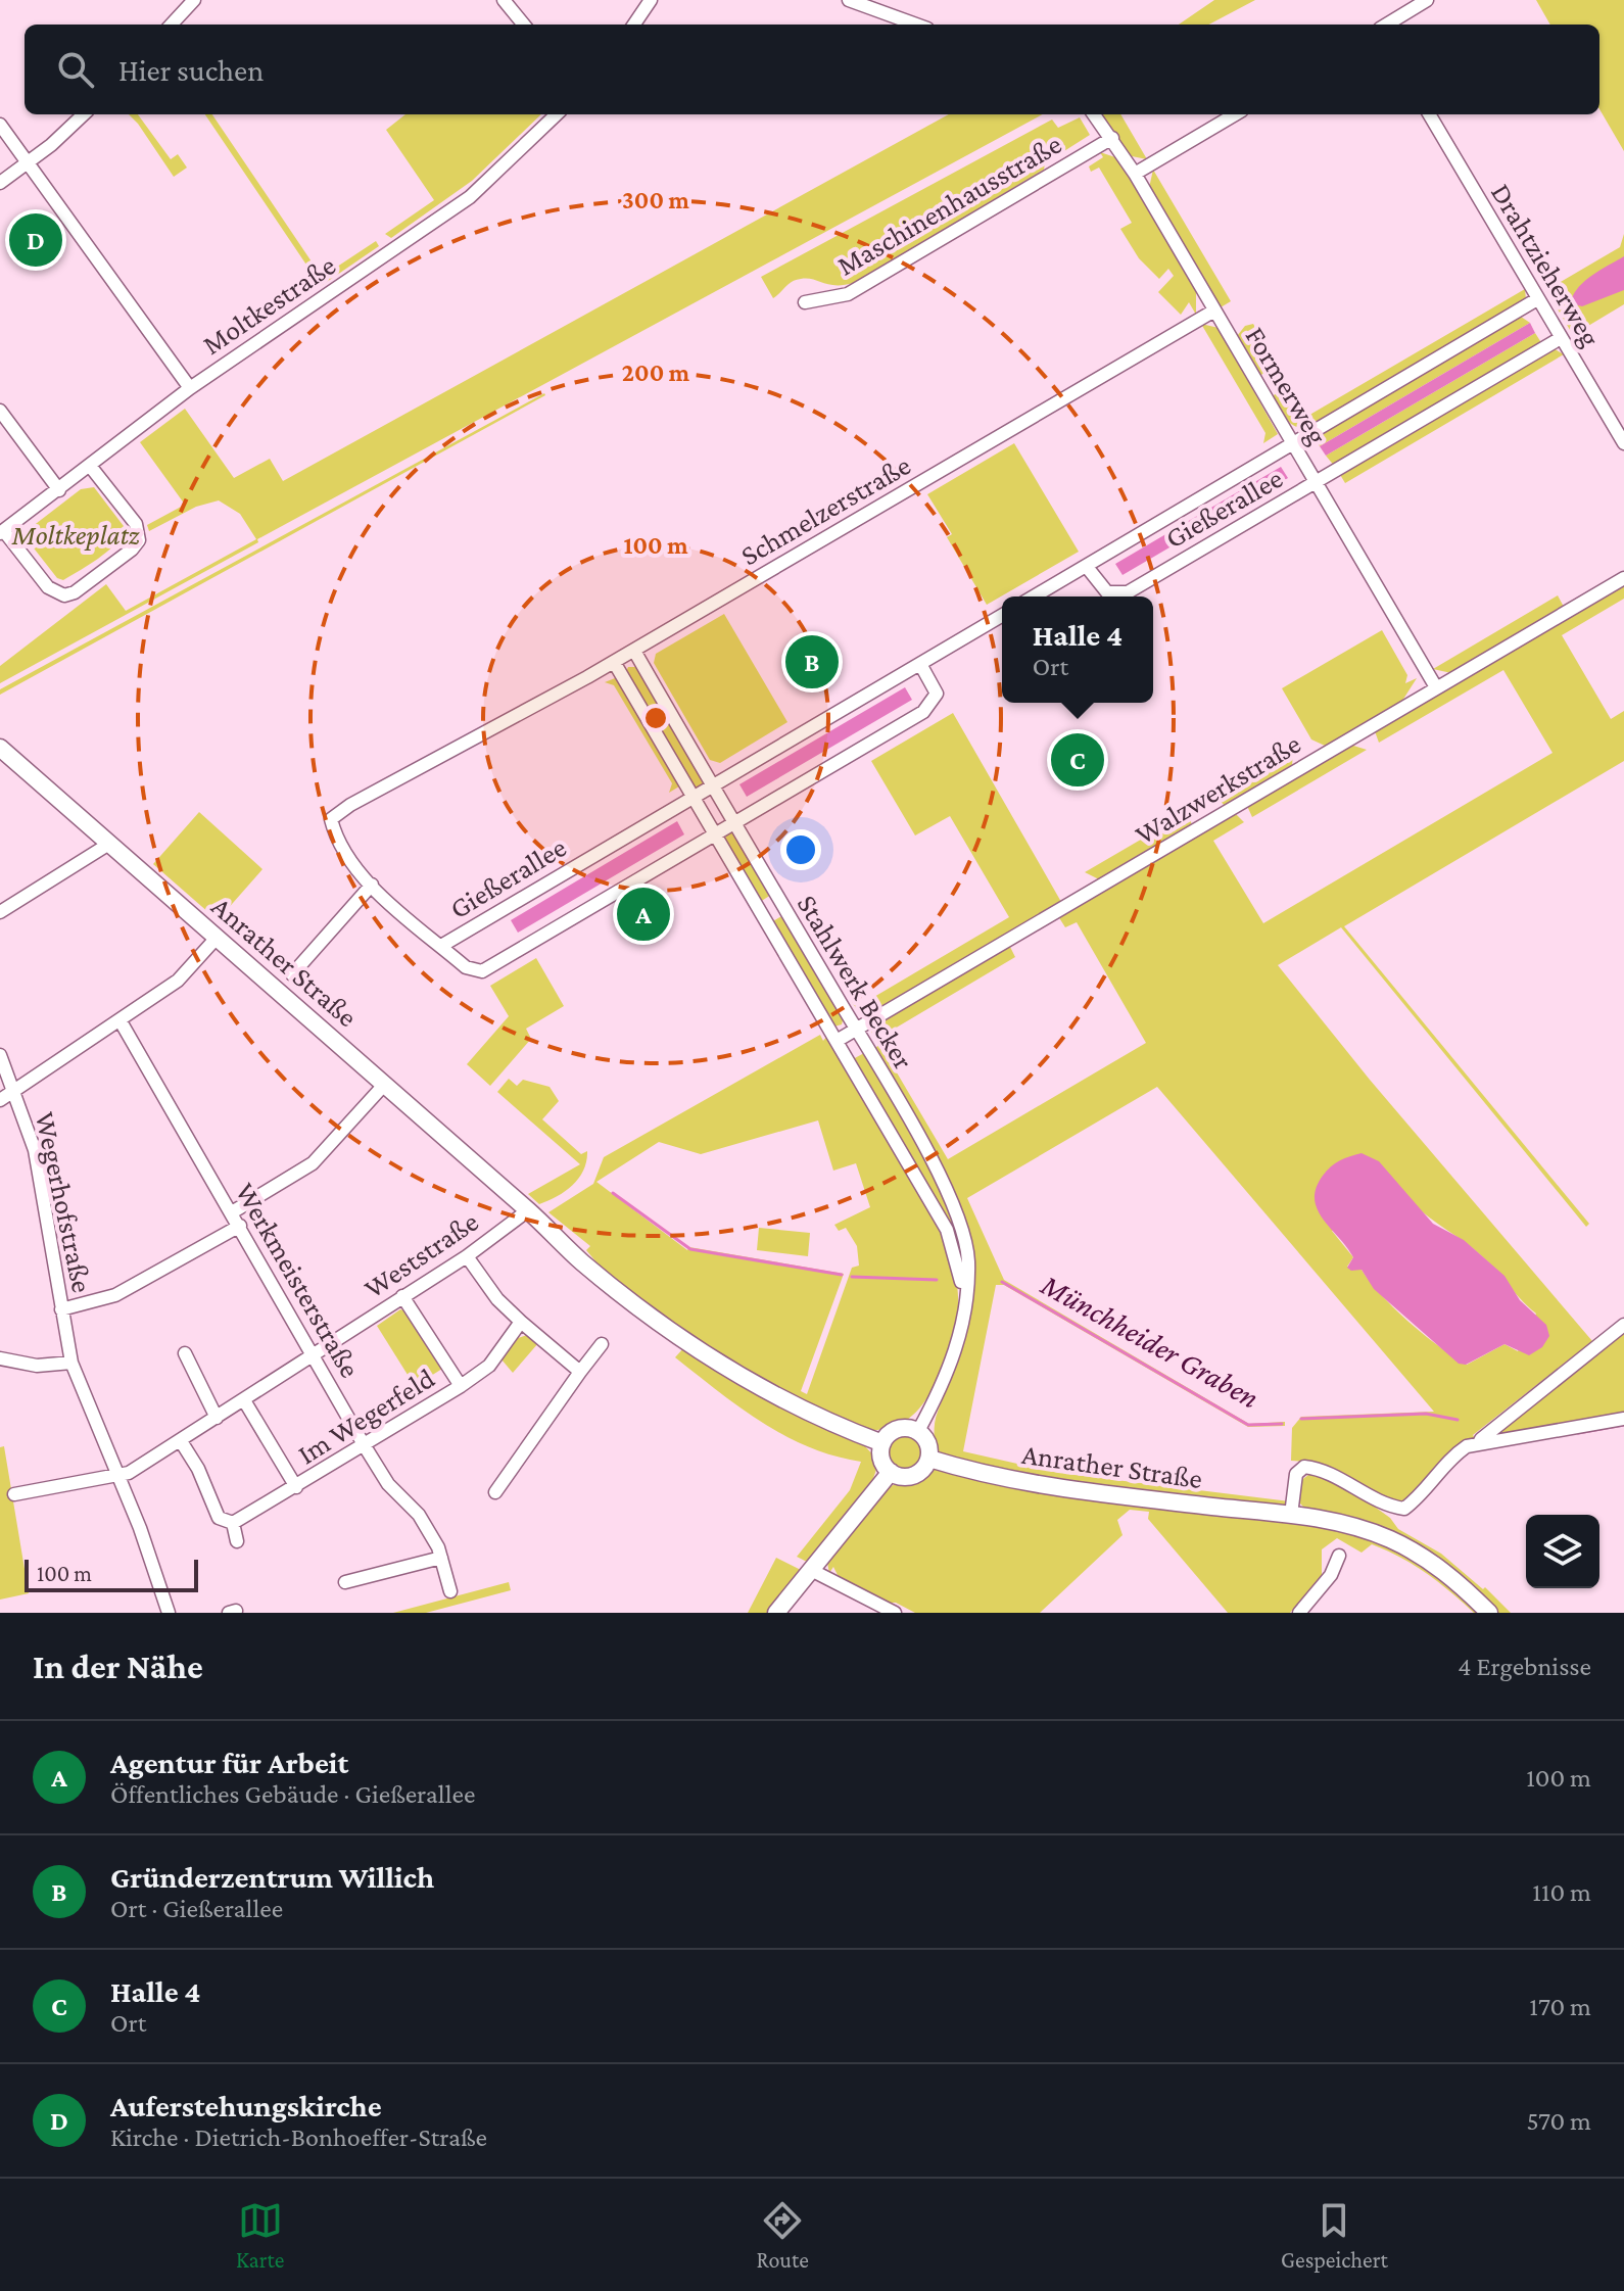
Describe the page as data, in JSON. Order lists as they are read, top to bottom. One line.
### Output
{"streets":{"street":["Maschinenhausstraße","Drahtzieherweg","Moltkestraße","Formerweg","Gießerallee","Schmelzerstraße","Walzwerkstraße","Anrather Straße","Stahlwerk Becker","Wegerhofstraße","Weststraße","Werkmeisterstraße","Im Wegerfeld"]},"crossings":[["Maschinenhausstraße","Formerweg"],["Drahtzieherweg","Gießerallee"],["Formerweg","Gießerallee"],["Formerweg","Schmelzerstraße"],["Formerweg","Walzwerkstraße"],["Gießerallee","Stahlwerk Becker"],["Schmelzerstraße","Stahlwerk Becker"],["Walzwerkstraße","Stahlwerk Becker"],["Anrather Straße","Stahlwerk Becker"],["Anrather Straße","Weststraße"],["Wegerhofstraße","Weststraße"],["Weststraße","Werkmeisterstraße"],["Weststraße","Im Wegerfeld"],["Werkmeisterstraße","Im Wegerfeld"]],"water":["Münchheider Graben"],"parks":["Moltkeplatz"],"scale_bar":"100 m","page":{"search":"Hier suchen","pins":["D","B","C","A"],"popup":["Halle 4","Ort"],"scale":"100 m","heading":["In der Nähe","4 Ergebnisse"],"list":[{"mark":"A","name":"Agentur für Arbeit","note":"Öffentliches Gebäude · Gießerallee","value":"100 m"},{"mark":"B","name":"Gründerzentrum Willich","note":"Ort · Gießerallee","value":"110 m"},{"mark":"C","name":"Halle 4","note":"Ort","value":"170 m"},{"mark":"D","name":"Auferstehungskirche","note":"Kirche · Dietrich-Bonhoeffer-Straße","value":"570 m"}],"nav":["Karte","Route","Gespeichert"]},"rings":["300 m","200 m","100 m"]}
